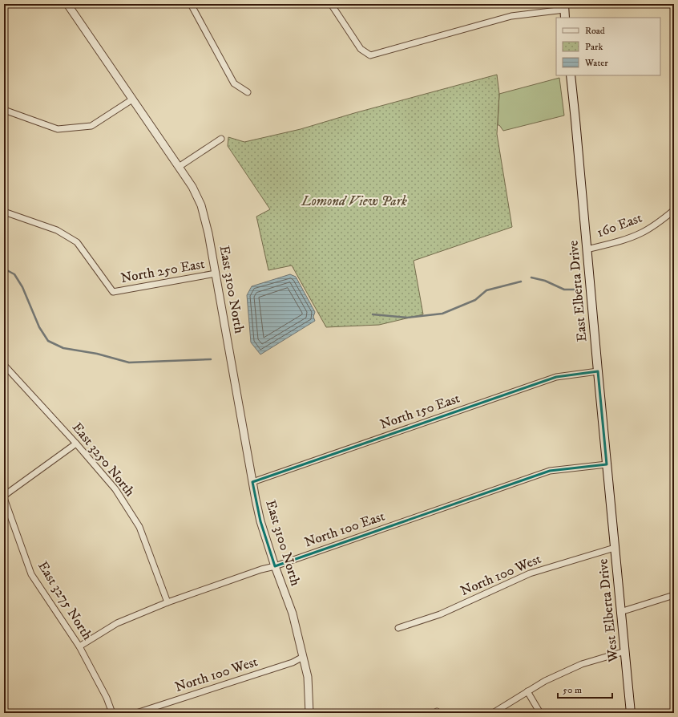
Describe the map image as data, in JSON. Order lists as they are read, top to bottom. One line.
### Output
{"streets":{"main road":["East Elberta Drive","West Elberta Drive"],"street":["160 East","North 250 East","East 3100 North","North 150 East","East 3250 North","North 100 East","North 100 West","East 3275 North"]},"crossings":[["160 East","East Elberta Drive"],["North 250 East","East 3100 North"],["East 3100 North","North 150 East"],["East 3100 North","North 100 East"],["East 3100 North","North 100 West"],["East Elberta Drive","North 150 East"],["East Elberta Drive","North 100 East"],["East Elberta Drive","West Elberta Drive"],["East 3250 North","North 100 East"],["North 100 East","East 3275 North"],["North 100 West","West Elberta Drive"]],"parks":["Lomond View Park"],"legend":["Road","Park","Water"],"scale_bar":"50 m"}
